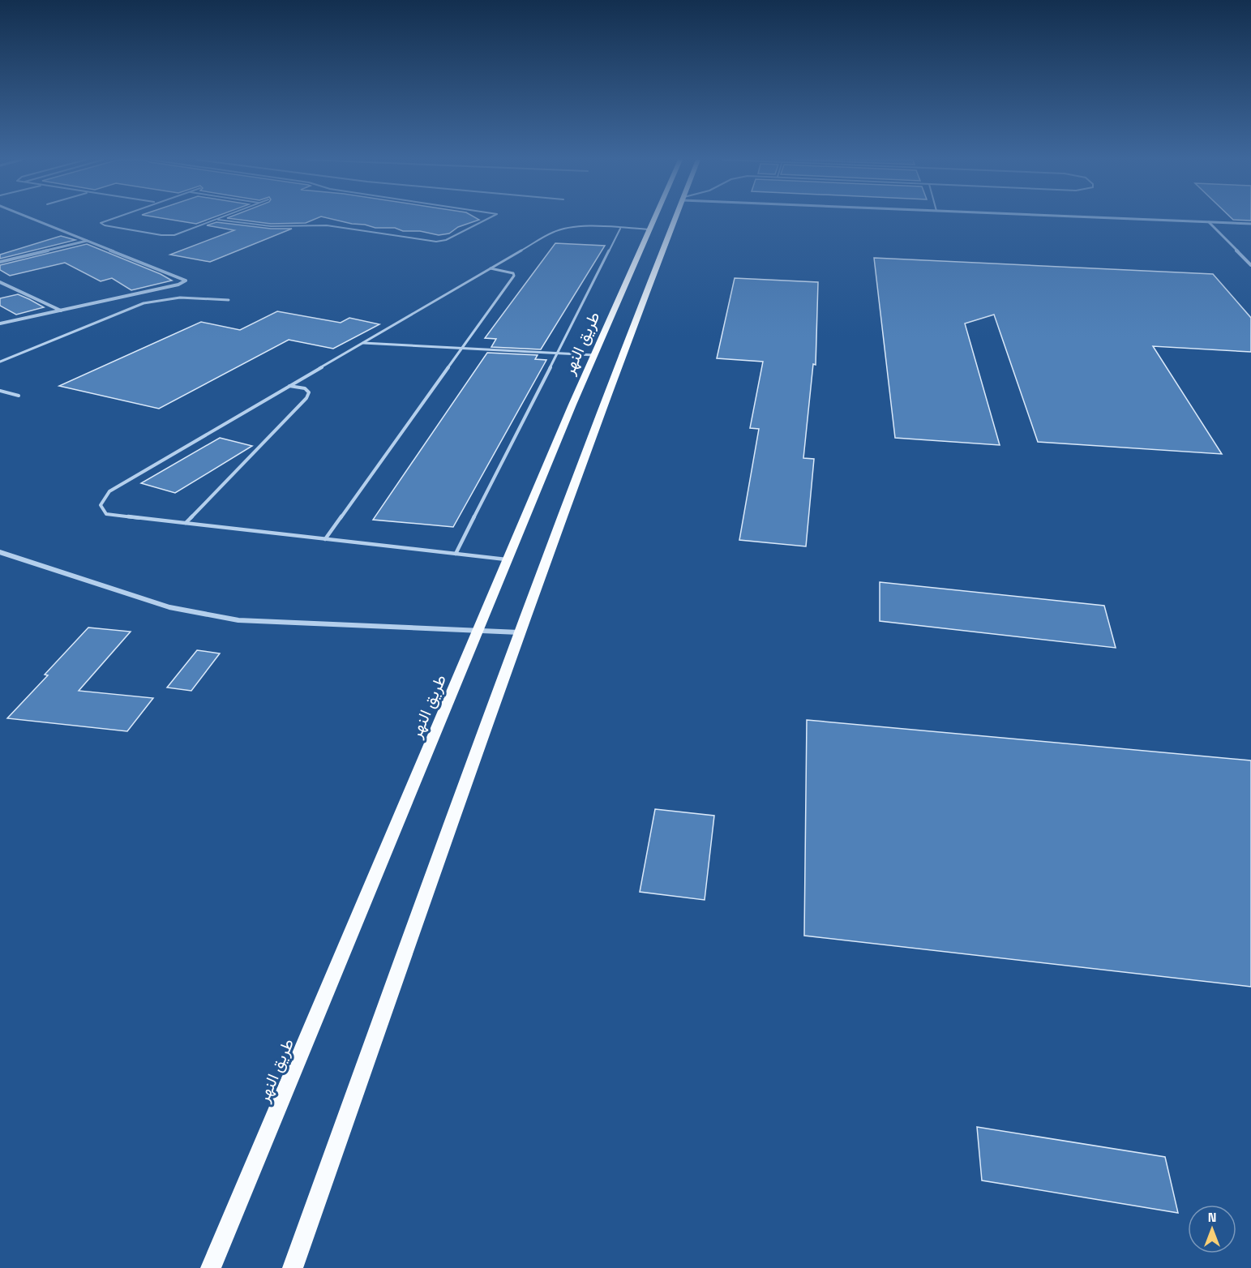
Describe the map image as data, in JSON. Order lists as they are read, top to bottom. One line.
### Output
{"streets":{"main road":["طريق النهر"]},"north":"top"}
